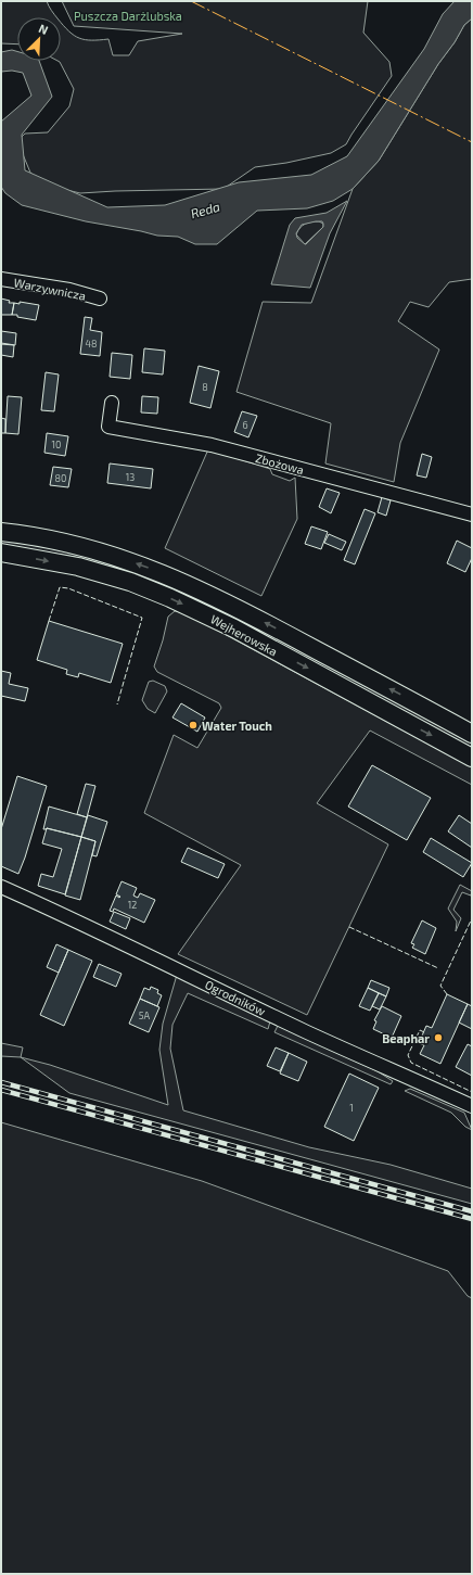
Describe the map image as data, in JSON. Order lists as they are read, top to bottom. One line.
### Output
{"streets":{"main road":["Wejherowska"],"street":["Warzywnicza","Zbożowa","Ogrodników"]},"water":["Reda"],"parks":["Puszcza Darżlubska"],"places":["Water Touch","Beaphar"],"house_numbers":["48","8","6","10","13","80","12","5A","1"],"north":"top right"}
